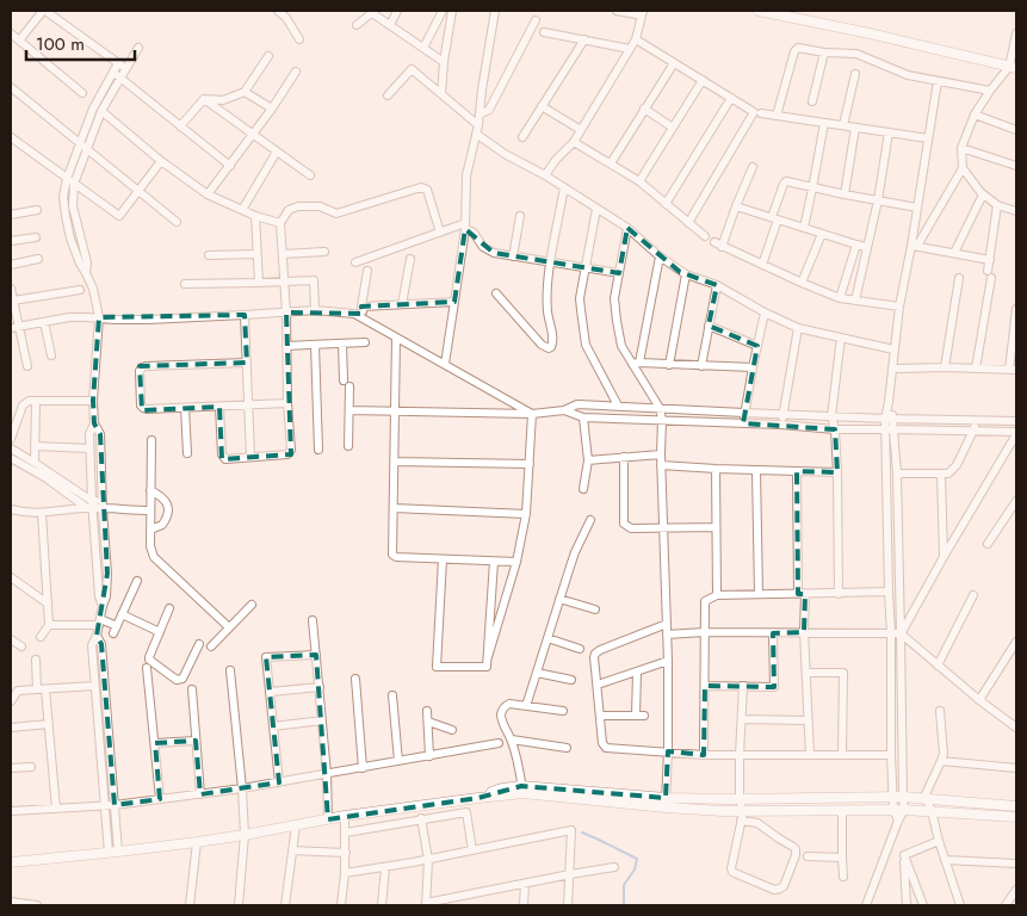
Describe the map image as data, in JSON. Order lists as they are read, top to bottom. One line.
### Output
{"scale_bar":"100 m"}
